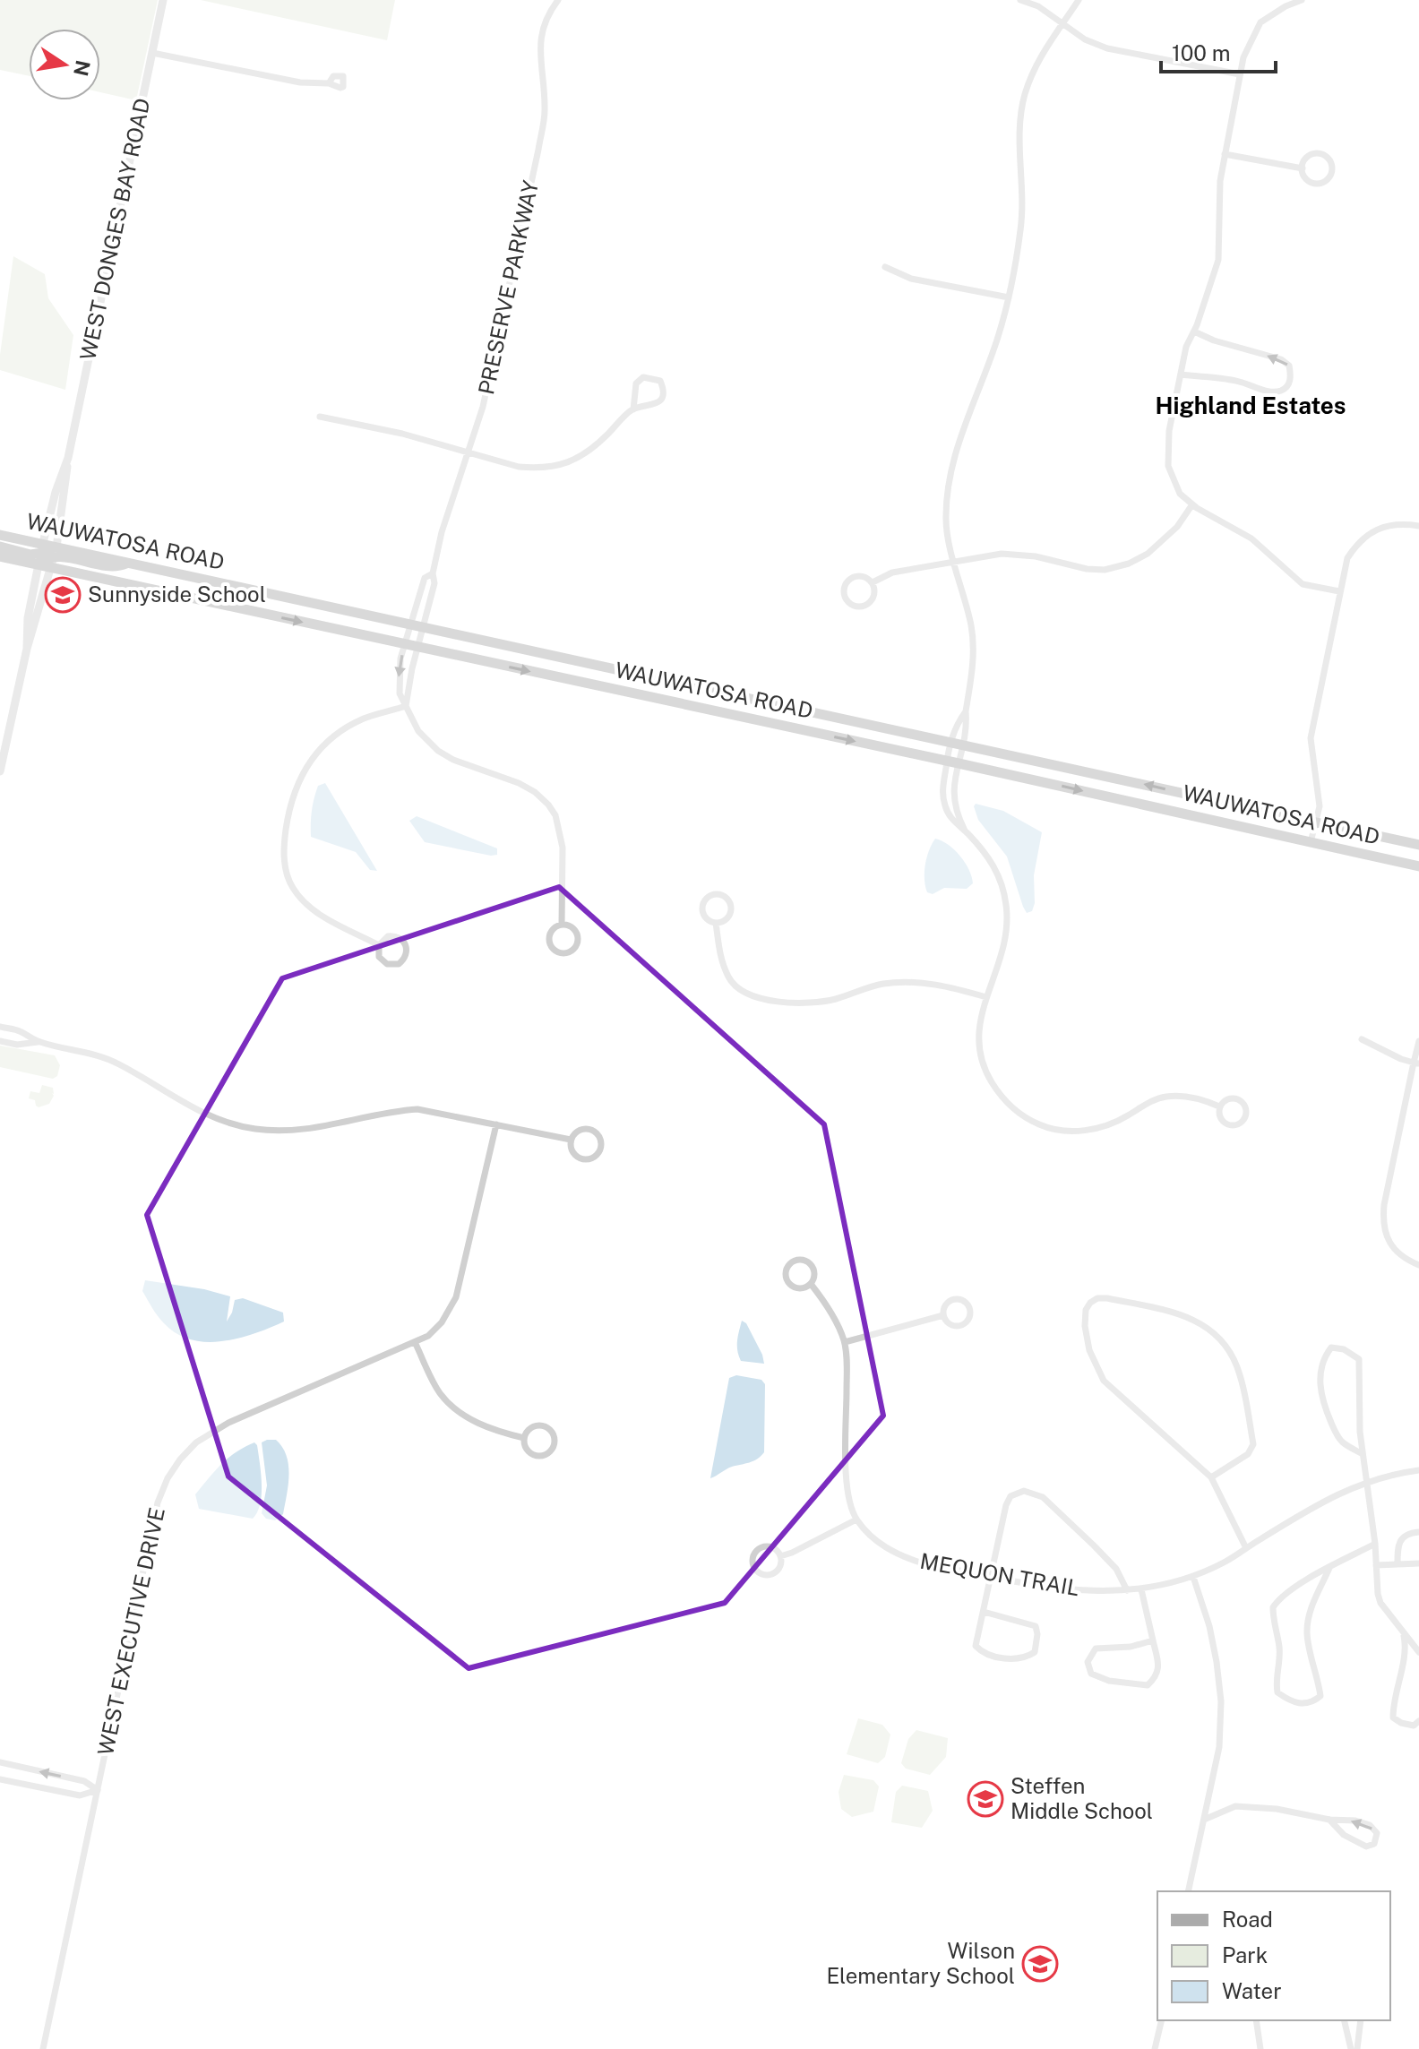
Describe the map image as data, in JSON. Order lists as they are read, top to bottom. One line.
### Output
{"streets":{"main road":["WAUWATOSA ROAD"],"street":["WEST DONGES BAY ROAD","PRESERVE PARKWAY","MEQUON TRAIL","WEST EXECUTIVE DRIVE"]},"crossings":[["WEST DONGES BAY ROAD","WAUWATOSA ROAD"],["PRESERVE PARKWAY","WAUWATOSA ROAD"]],"districts":["Highland Estates"],"places":{"school or university":["Sunnyside School","Steffen Middle School","Wilson Elementary School"]},"legend":["Road","Park","Water"],"scale_bar":"100 m","north":"right"}
